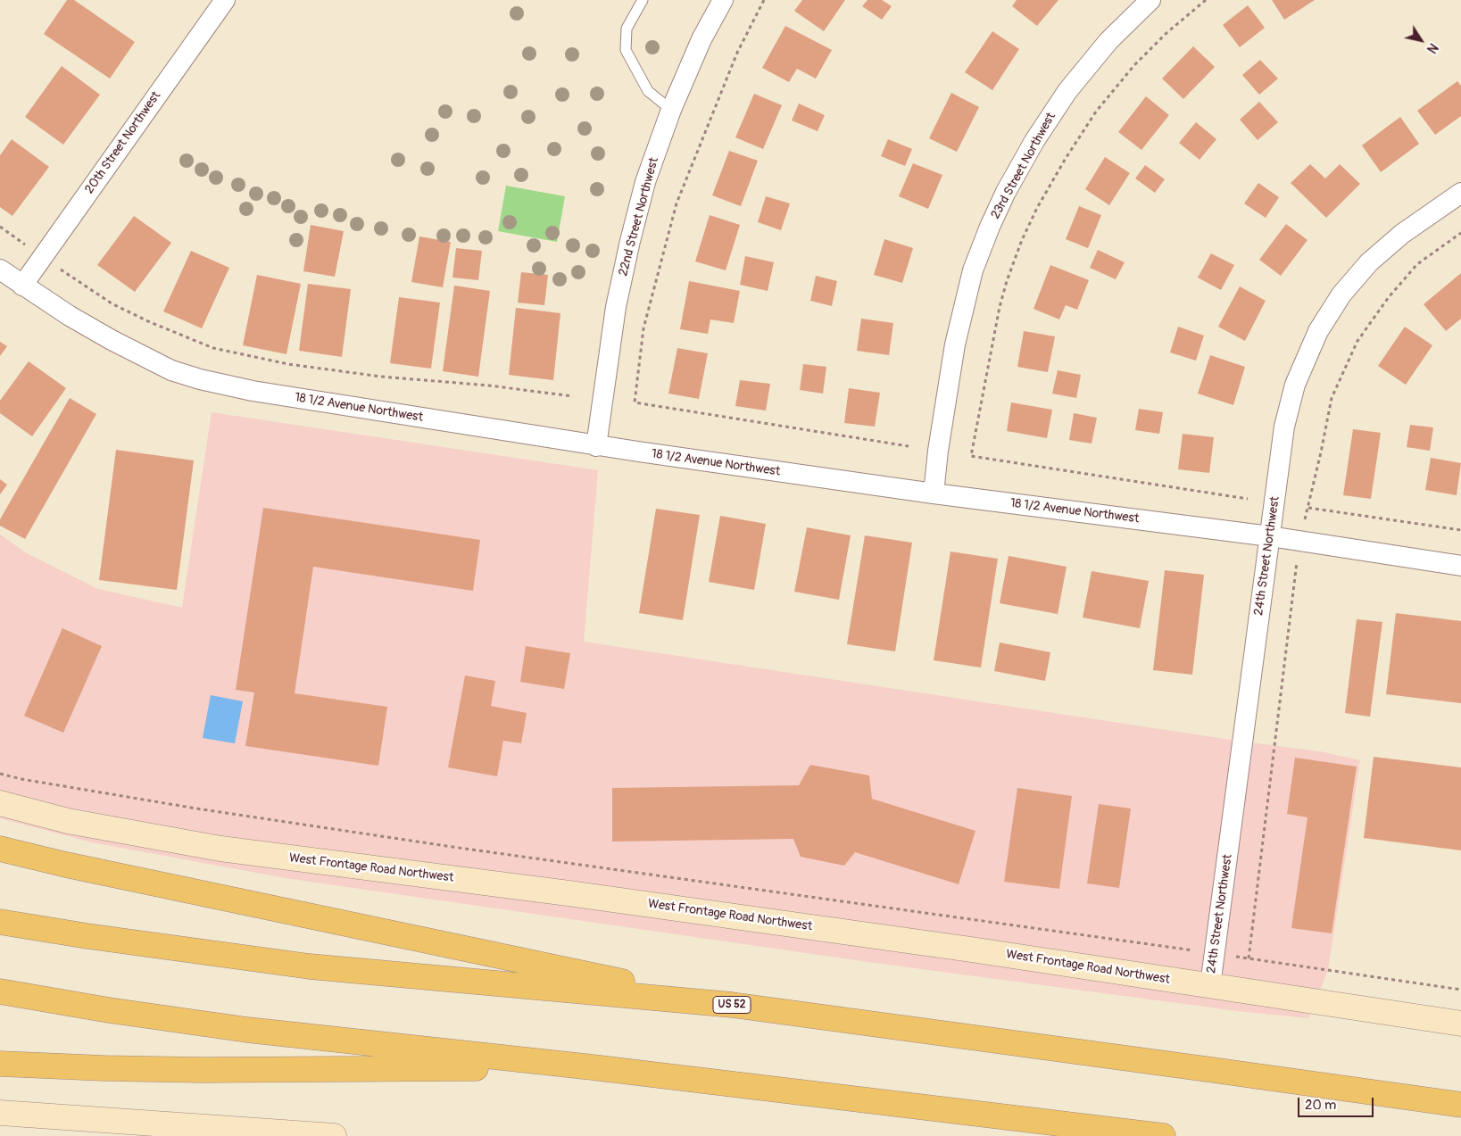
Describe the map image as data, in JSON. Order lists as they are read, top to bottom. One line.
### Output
{"streets":{"highway":["US 52"],"street":["20th Street Northwest","23rd Street Northwest","22nd Street Northwest","18 1/2 Avenue Northwest","24th Street Northwest","West Frontage Road Northwest"]},"crossings":[["20th Street Northwest","18 1/2 Avenue Northwest"],["23rd Street Northwest","18 1/2 Avenue Northwest"],["22nd Street Northwest","18 1/2 Avenue Northwest"],["18 1/2 Avenue Northwest","24th Street Northwest"],["24th Street Northwest","West Frontage Road Northwest"]],"scale_bar":"20 m","north":"bottom right"}
